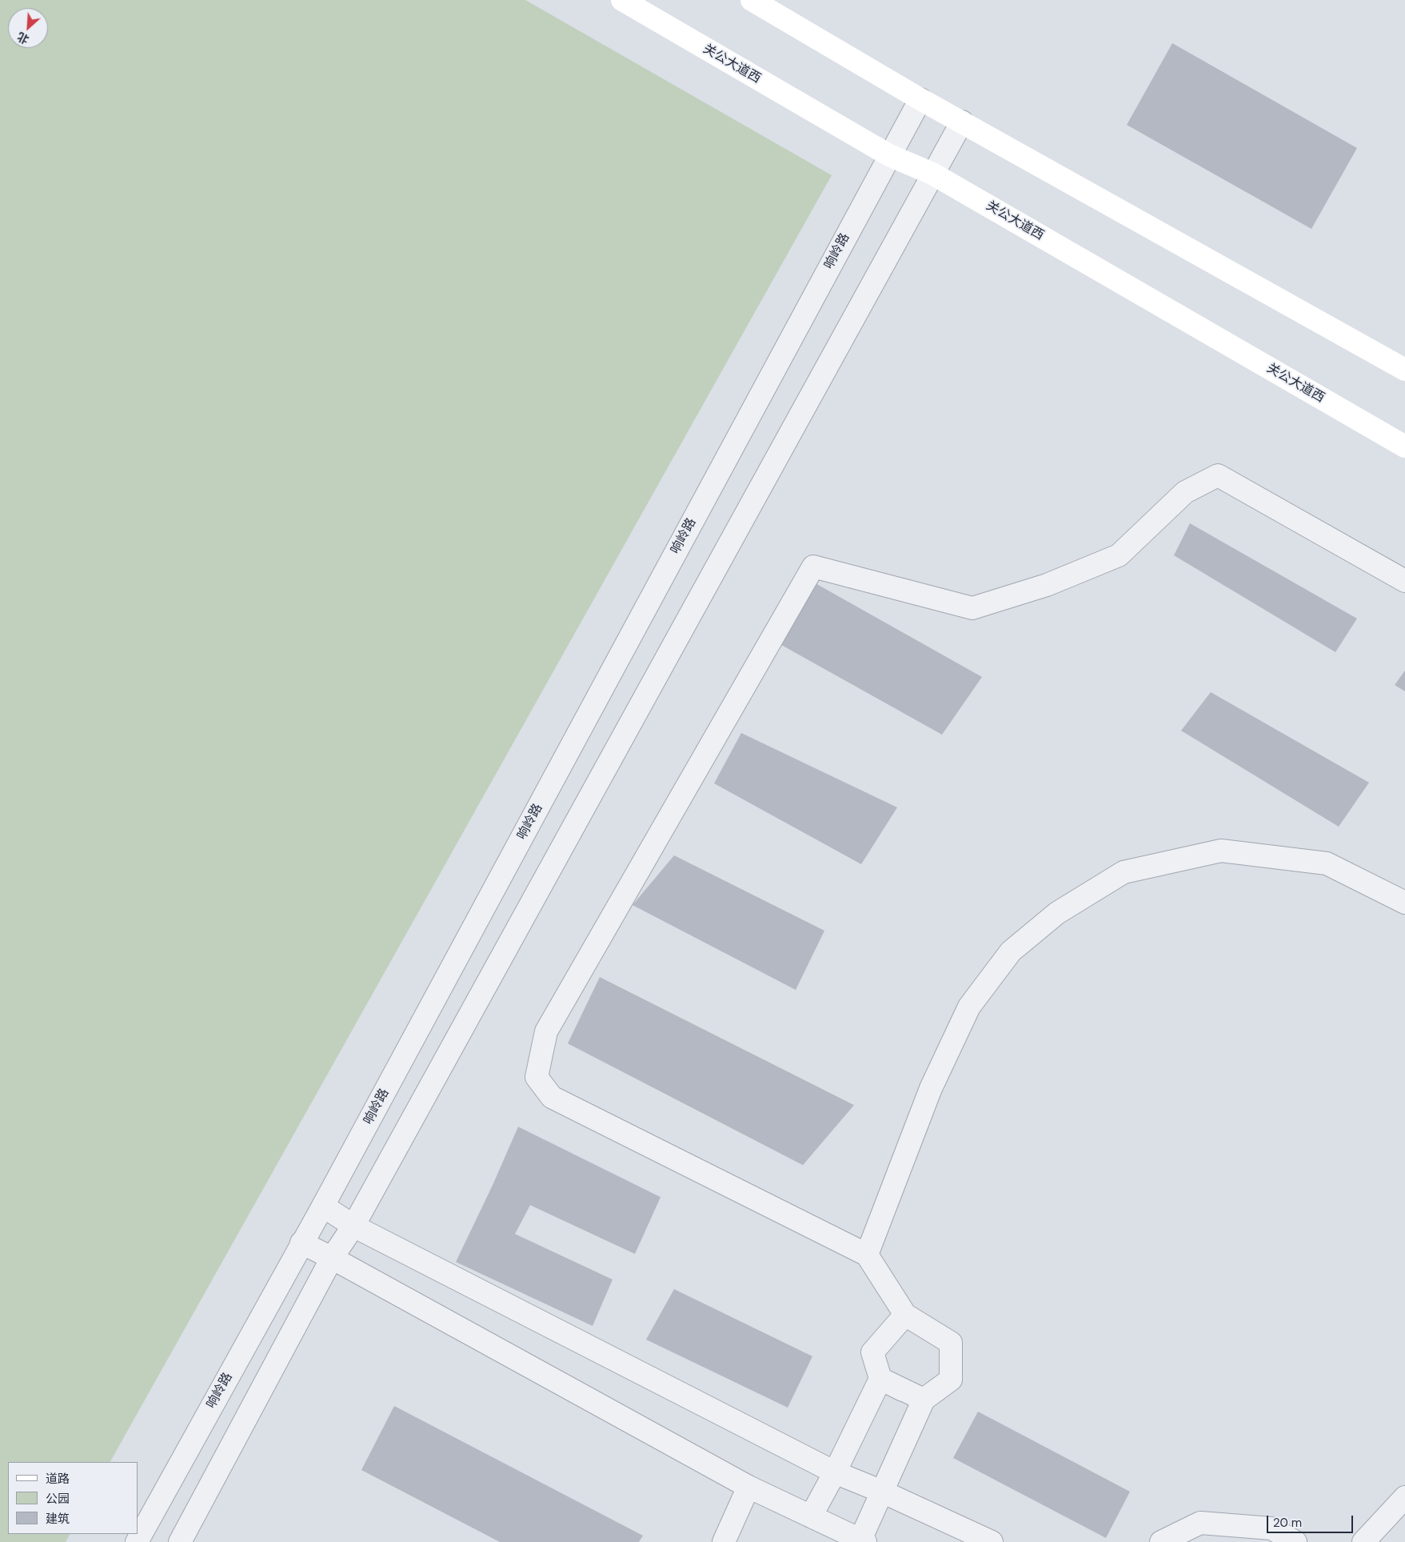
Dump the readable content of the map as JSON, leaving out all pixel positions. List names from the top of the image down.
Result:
{
  "streets": {
    "main road": ["关公大道西"],
    "street": ["响岭路"]
  },
  "crossings": [
    ["关公大道西", "响岭路"]
  ],
  "legend": ["道路", "公园", "建筑"],
  "scale_bar": "20 m",
  "north": "bottom left"
}
